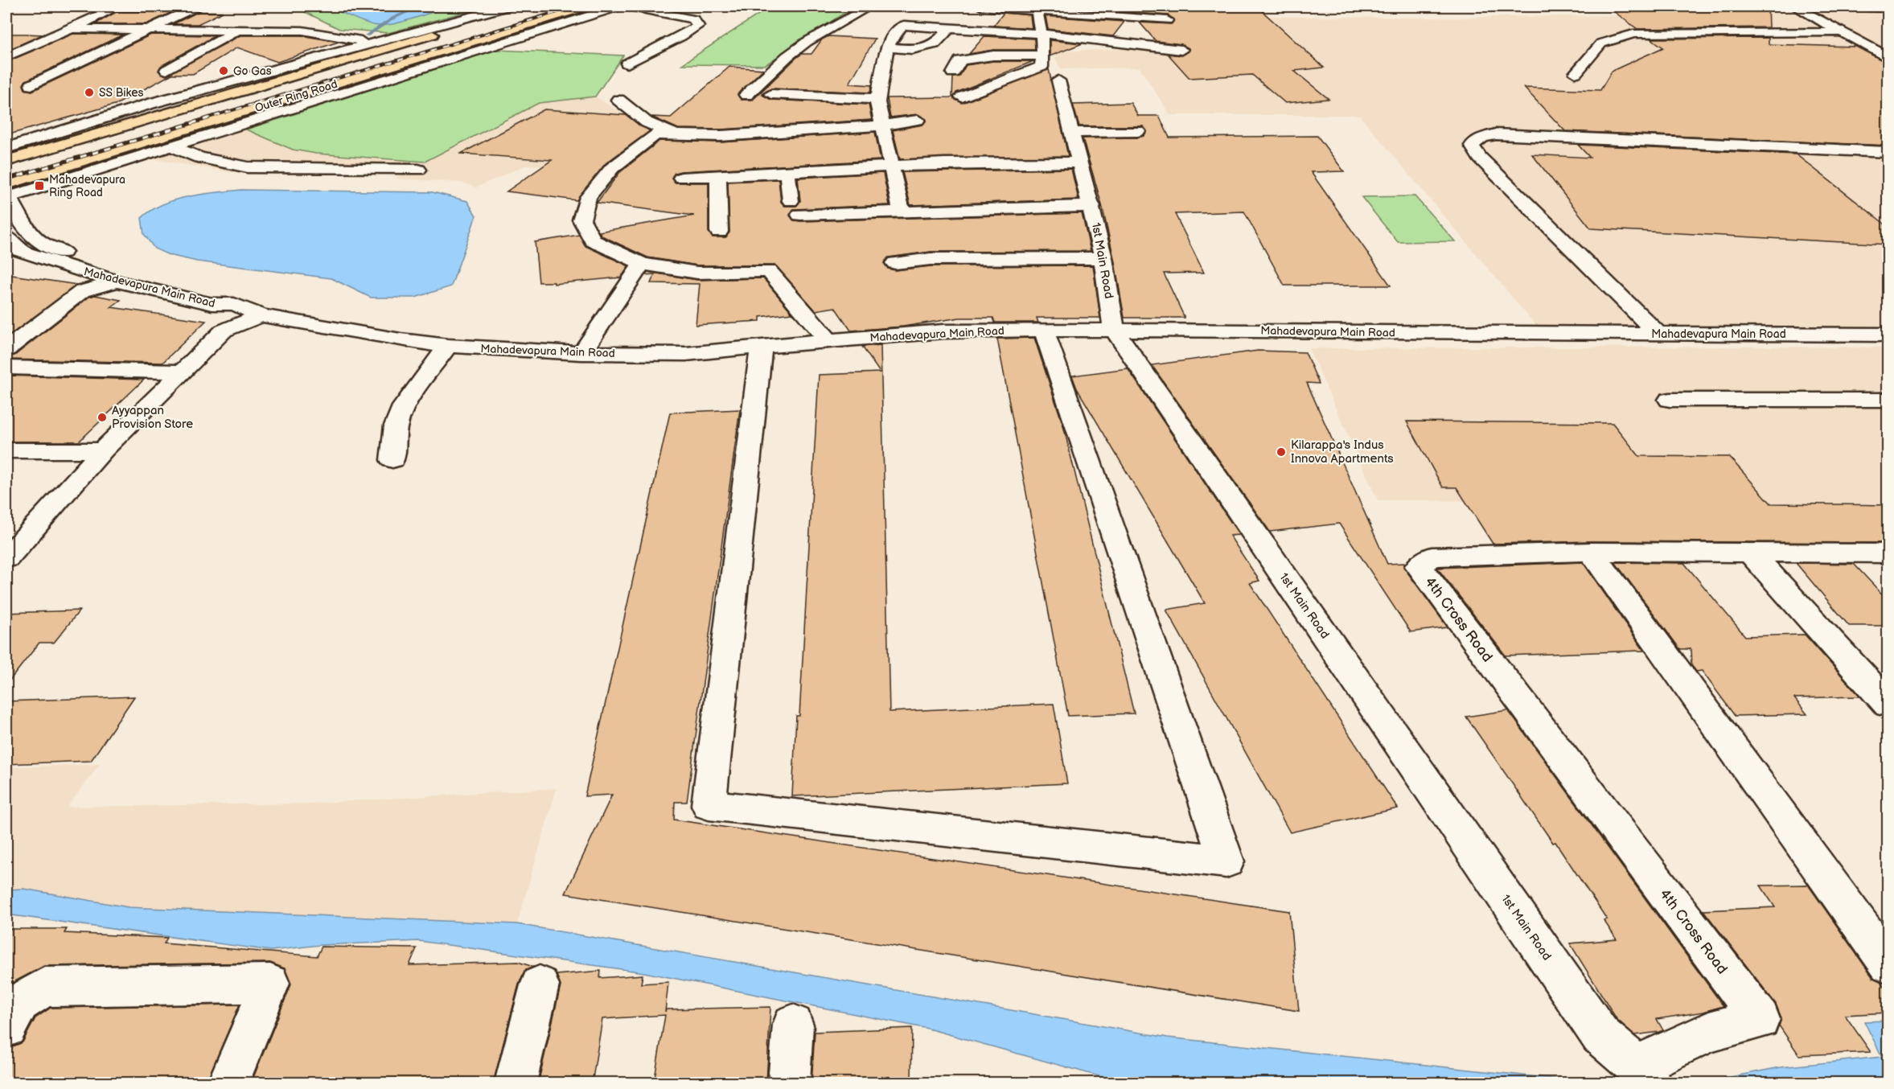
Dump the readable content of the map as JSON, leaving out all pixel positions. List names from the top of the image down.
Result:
{
  "streets": {
    "highway": ["Outer Ring Road"],
    "street": ["1st Main Road", "Mahadevapura Main Road", "4th Cross Road"]
  },
  "crossings": [
    ["1st Main Road", "Mahadevapura Main Road"],
    ["1st Main Road", "4th Cross Road"]
  ],
  "places": {
    "other": [
      "Go Gas",
      "SS Bikes",
      "Ayyappan Provision Store",
      "Kilarappa's Indus Innova Apartments"
    ],
    "transit": ["Mahadevapura Ring Road"]
  }
}
